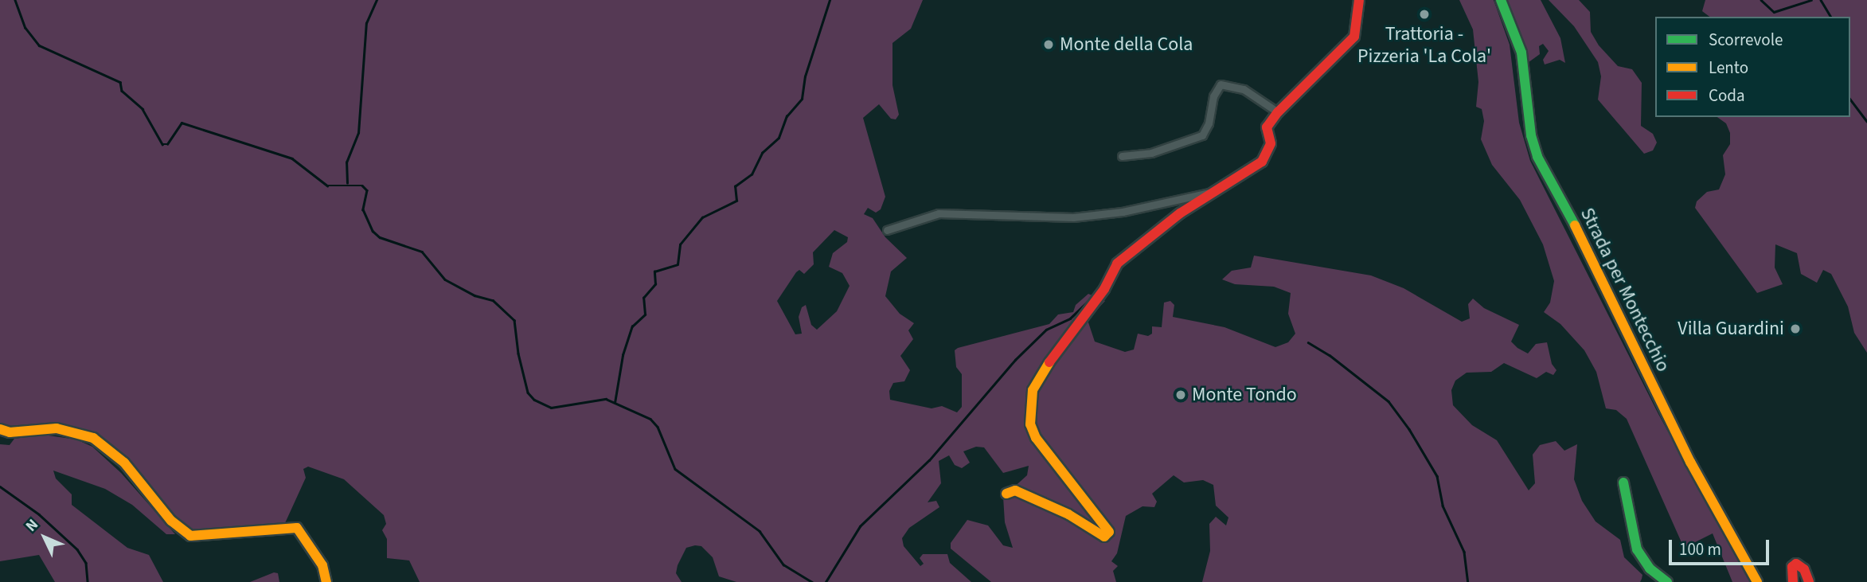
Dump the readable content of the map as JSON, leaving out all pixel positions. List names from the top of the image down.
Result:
{
  "streets": {
    "street": ["Strada per Montecchio"]
  },
  "places": [
    "Trattoria - Pizzeria 'La Cola'",
    "Monte della Cola",
    "Villa Guardini",
    "Monte Tondo"
  ],
  "legend": ["Scorrevole", "Lento", "Coda"],
  "scale_bar": "100 m",
  "north": "top left"
}
